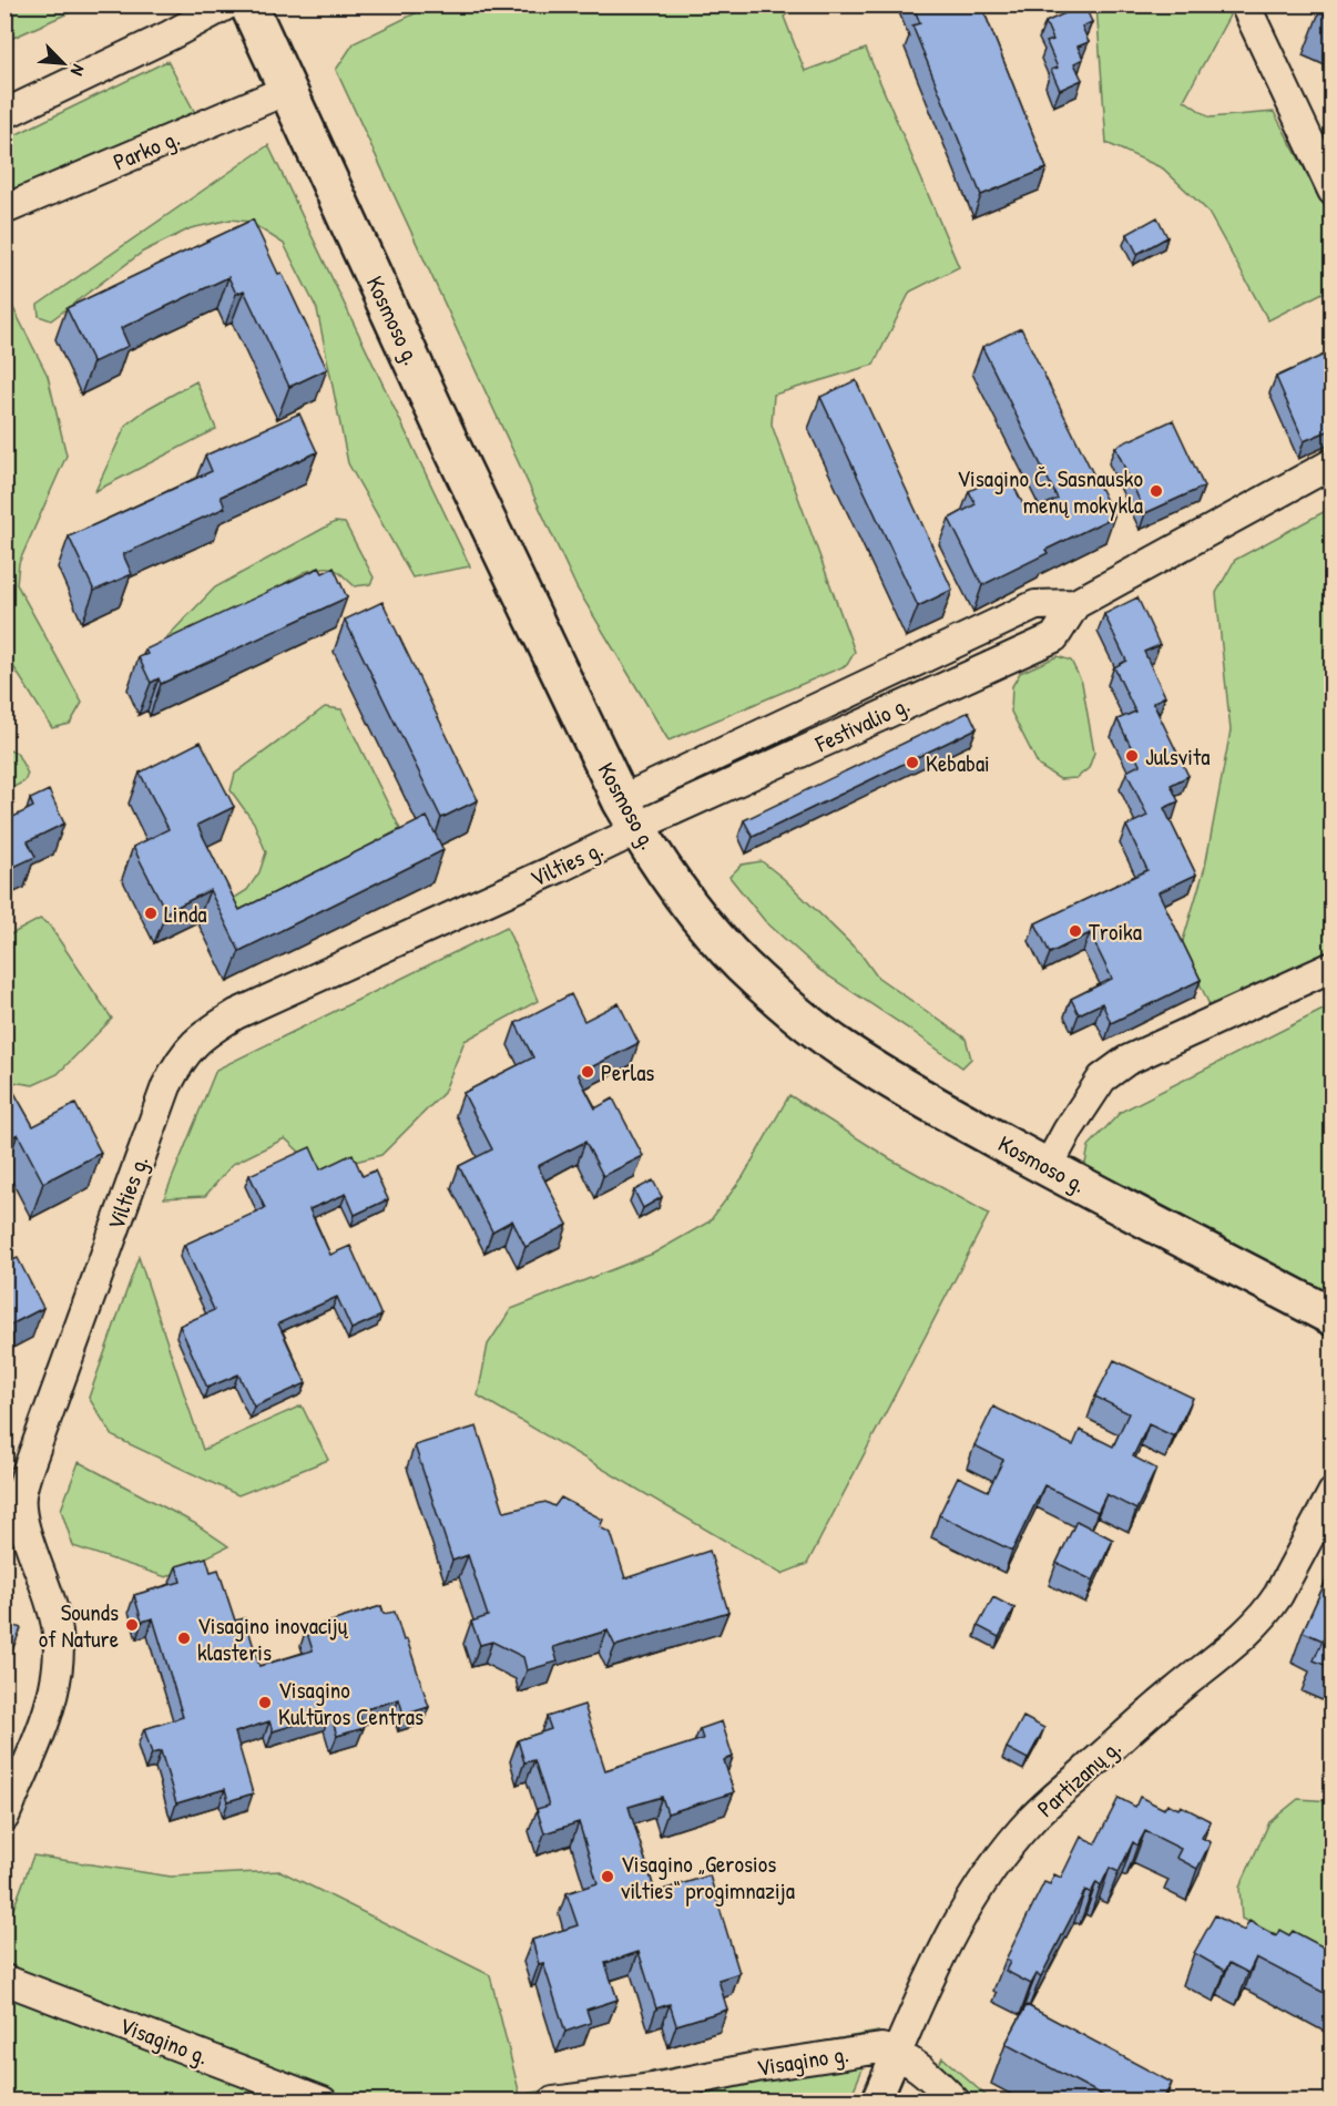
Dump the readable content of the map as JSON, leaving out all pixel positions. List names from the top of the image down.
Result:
{
  "streets": {
    "main road": ["Kosmoso g."],
    "street": [
      "Parko g.",
      "Festivalio g.",
      "Vilties g.",
      "Partizanų g.",
      "Visagino g."
    ]
  },
  "crossings": [
    ["Parko g.", "Kosmoso g."],
    ["Kosmoso g.", "Festivalio g."],
    ["Kosmoso g.", "Vilties g."],
    ["Festivalio g.", "Vilties g."],
    ["Partizanų g.", "Visagino g."]
  ],
  "places": [
    "Visagino Č. Sasnausko menų mokykla",
    "Julsvita",
    "Kebabai",
    "Linda",
    "Troika",
    "Perlas",
    "Sounds of Nature",
    "Visagino inovacijų klasteris",
    "Visagino Kultūros Centras",
    "Visagino „Gerosios vilties“ progimnazija"
  ],
  "north": "bottom right"
}
